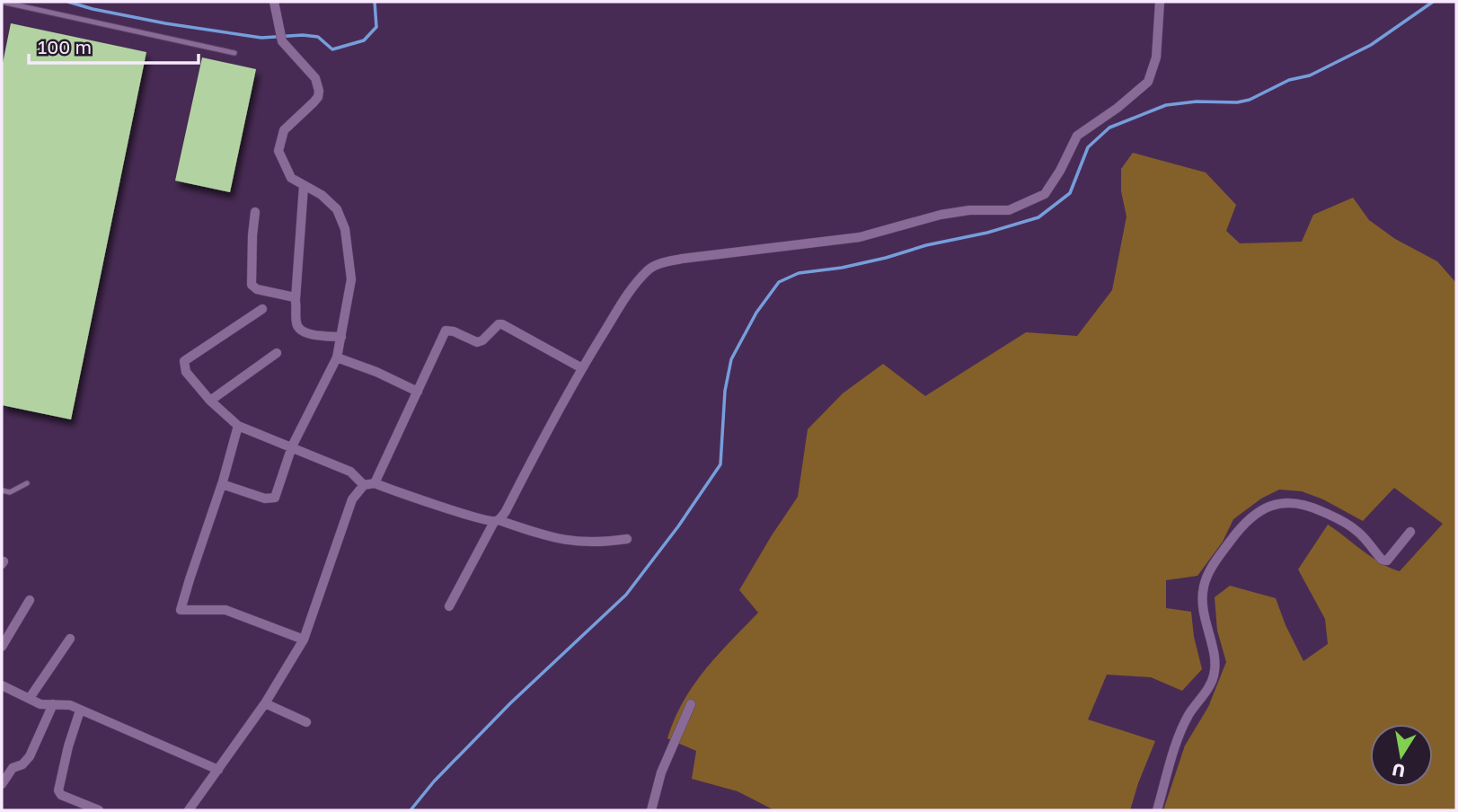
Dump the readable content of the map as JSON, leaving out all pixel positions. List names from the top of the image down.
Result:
{
  "scale_bar": "100 m",
  "north": "bottom"
}
